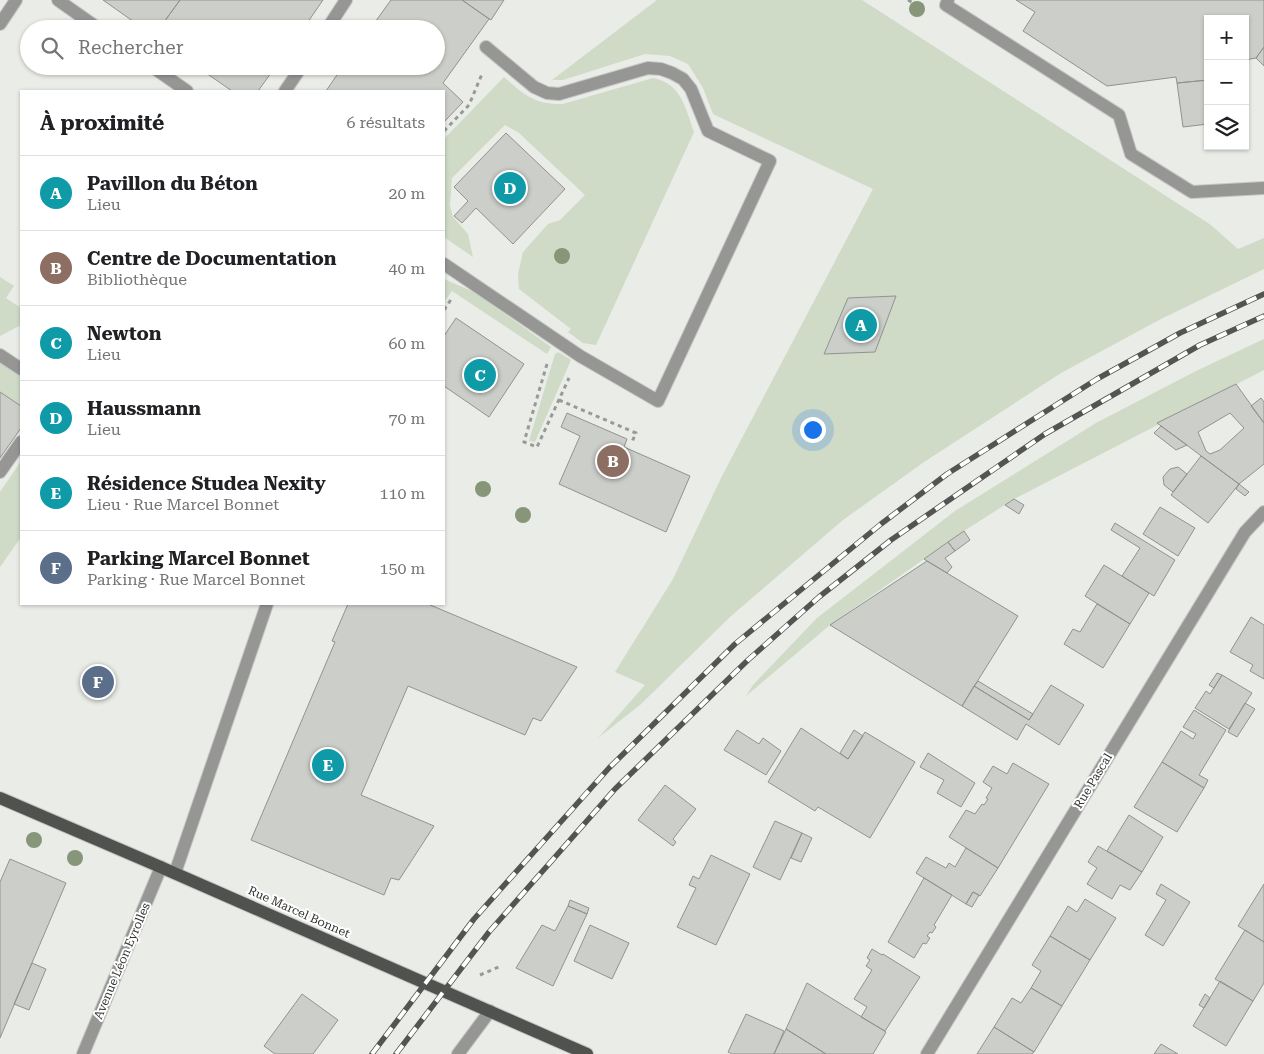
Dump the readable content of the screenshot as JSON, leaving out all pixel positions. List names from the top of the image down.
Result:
{
  "streets": {
    "main road": ["Rue Marcel Bonnet"],
    "street": ["Rue Pascal", "Avenue Léon Eyrolles"]
  },
  "crossings": [
    ["Rue Marcel Bonnet", "Avenue Léon Eyrolles"]
  ],
  "page": {
    "map_buttons": ["+", "−"],
    "search": "Rechercher",
    "heading": ["À proximité", "6 résultats"],
    "list": [
      {
        "mark": "A",
        "name": "Pavillon du Béton",
        "note": "Lieu",
        "value": "20 m"
      },
      {
        "mark": "B",
        "name": "Centre de Documentation",
        "note": "Bibliothèque",
        "value": "40 m"
      },
      {
        "mark": "C",
        "name": "Newton",
        "note": "Lieu",
        "value": "60 m"
      },
      {
        "mark": "D",
        "name": "Haussmann",
        "note": "Lieu",
        "value": "70 m"
      },
      {
        "mark": "E",
        "name": "Résidence Studea Nexity",
        "note": "Lieu · Rue Marcel Bonnet",
        "value": "110 m"
      },
      {
        "mark": "F",
        "name": "Parking Marcel Bonnet",
        "note": "Parking · Rue Marcel Bonnet",
        "value": "150 m"
      }
    ],
    "pins": [
      "D",
      "A",
      "C",
      "B",
      "F",
      "E"
    ]
  }
}
